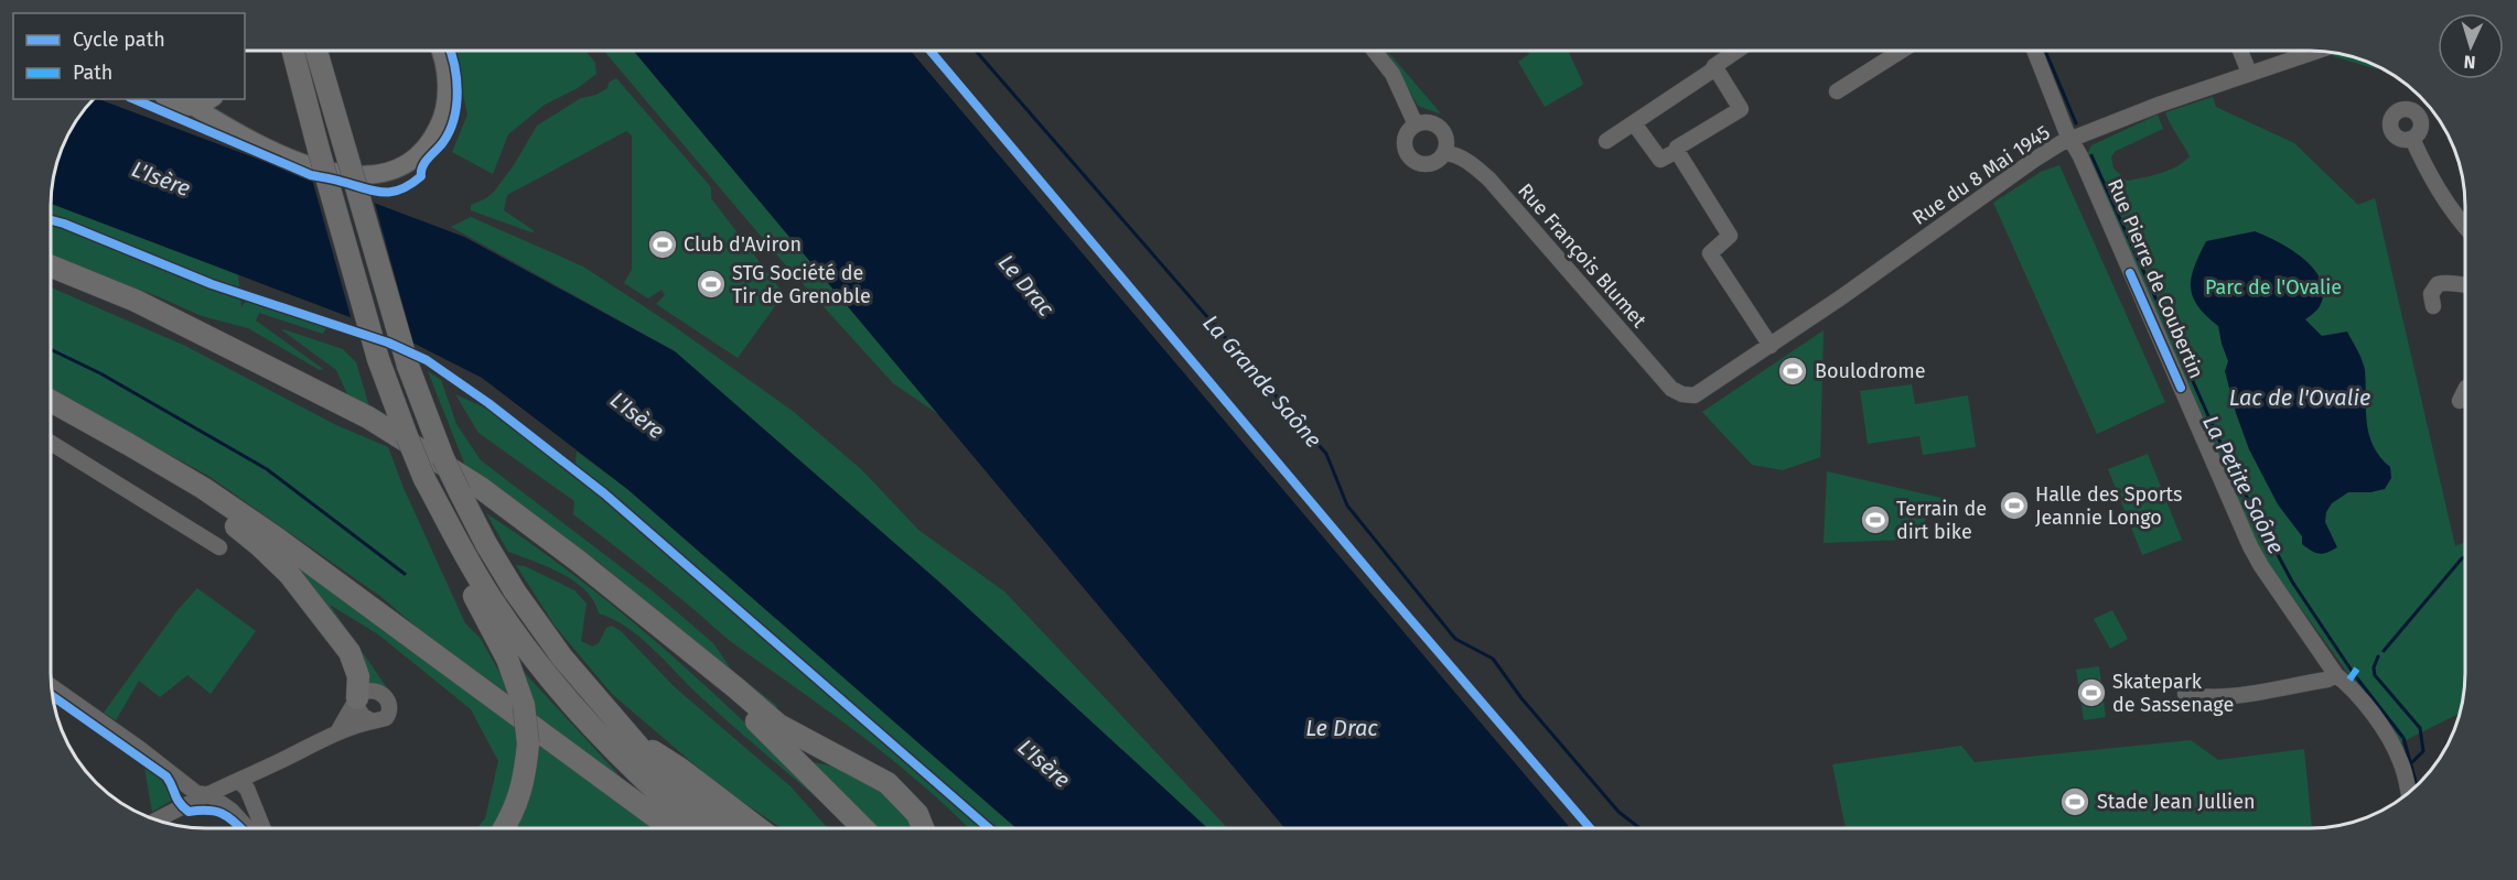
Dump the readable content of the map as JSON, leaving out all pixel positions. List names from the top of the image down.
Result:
{
  "streets": {
    "street": ["Rue du 8 Mai 1945", "Rue François Blumet", "Rue Pierre de Coubertin"]
  },
  "crossings": [
    ["Rue du 8 Mai 1945", "Rue François Blumet"],
    ["Rue du 8 Mai 1945", "Rue Pierre de Coubertin"]
  ],
  "water": [
    "L'Isère",
    "Le Drac",
    "La Grande Saône",
    "Lac de l'Ovalie",
    "La Petite Saône"
  ],
  "parks": ["Parc de l'Ovalie"],
  "places": {
    "sports": [
      "Club d'Aviron",
      "STG Société de Tir de Grenoble",
      "Boulodrome",
      "Halle des Sports Jeannie Longo",
      "Terrain de dirt bike",
      "Skatepark de Sassenage",
      "Stade Jean Jullien"
    ]
  },
  "legend": ["Cycle path", "Path"],
  "north": "bottom"
}
